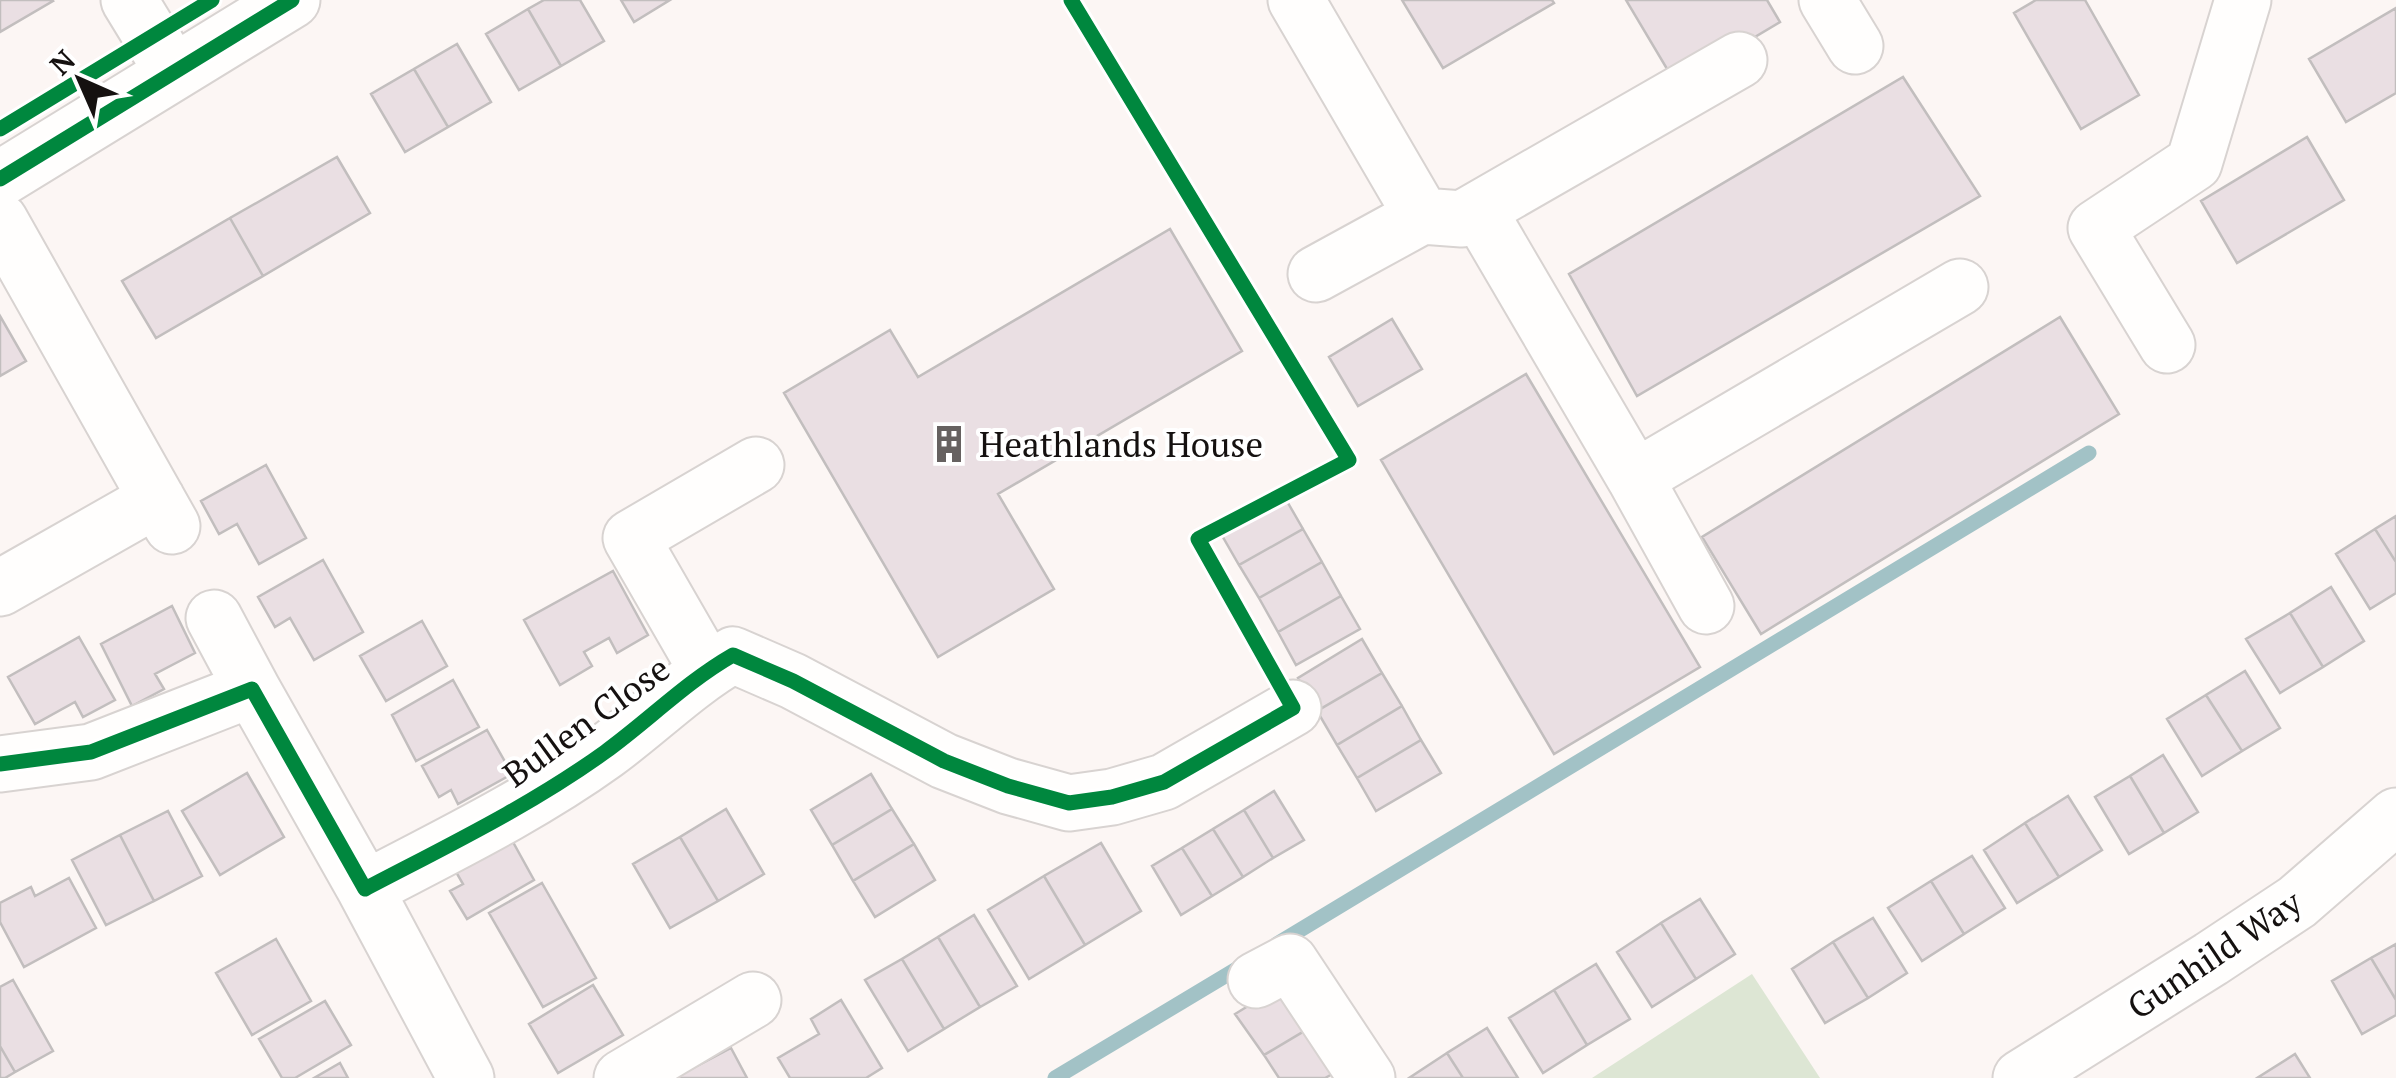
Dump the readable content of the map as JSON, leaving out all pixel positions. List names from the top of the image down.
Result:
{
  "streets": {
    "street": ["Bullen Close", "Gunhild Way"]
  },
  "places": {
    "building": ["Heathlands House"]
  },
  "north": "top left"
}
